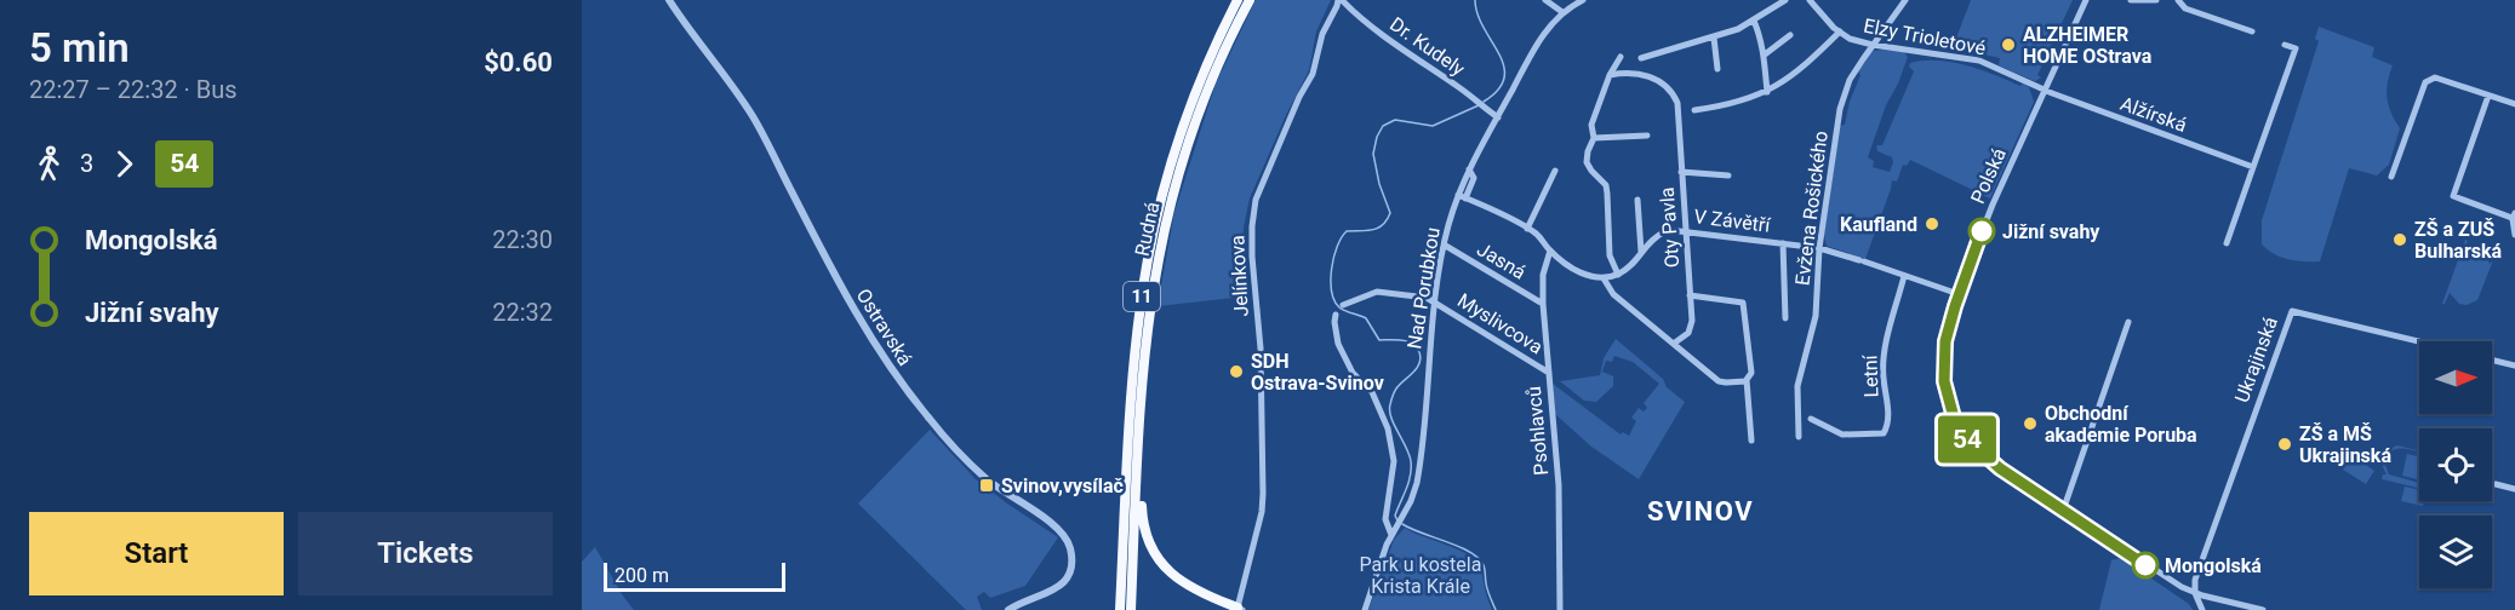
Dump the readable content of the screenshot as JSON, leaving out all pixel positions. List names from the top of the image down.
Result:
{
  "streets": {
    "highway": ["Rudná", "11"],
    "street": [
      "Elzy Trioletové",
      "Dr. Kudely",
      "Alžírská",
      "Polská",
      "Evžena Rošického",
      "V Závětří",
      "Oty Pavla",
      "Jasná",
      "Jelínkova",
      "Nad Porubkou",
      "Myslivcova",
      "Ostravská",
      "Ukrajinská",
      "Letní",
      "Psohlavců"
    ]
  },
  "crossings": [
    ["Elzy Trioletové", "Alžírská"],
    ["Elzy Trioletové", "Polská"],
    ["Elzy Trioletové", "Evžena Rošického"],
    ["Dr. Kudely", "Jelínkova"],
    ["Dr. Kudely", "Nad Porubkou"],
    ["Alžírská", "Polská"],
    ["Polská", "V Závětří"],
    ["Polská", "Ukrajinská"],
    ["Evžena Rošického", "V Závětří"],
    ["V Závětří", "Oty Pavla"],
    ["V Závětří", "Letní"],
    ["Jasná", "Nad Porubkou"],
    ["Jasná", "Psohlavců"],
    ["Nad Porubkou", "Myslivcova"],
    ["Myslivcova", "Psohlavců"]
  ],
  "districts": ["SVINOV"],
  "parks": ["Park u kostela Krista Krále"],
  "places": {
    "other": [
      "ALZHEIMER HOME OStrava",
      "Kaufland",
      "Jižní svahy",
      "ZŠ a ZUŠ Bulharská",
      "SDH Ostrava-Svinov",
      "Obchodní akademie Poruba",
      "ZŠ a MŠ Ukrajinská",
      "Mongolská"
    ],
    "transit": ["Svinov,vysílač"]
  },
  "lines": ["bus line 54"],
  "scale_bar": "200 m",
  "north": "right",
  "page": {
    "heading": ["5 min", "22:27 – 22:32 · Bus", "$0.60"],
    "on_map": "54",
    "legs": ["3", "54"],
    "list": [
      {
        "name": "Mongolská",
        "value": "22:30"
      },
      {
        "name": "Jižní svahy",
        "value": "22:32"
      }
    ],
    "buttons": ["Start", "Tickets"],
    "scale": "200 m"
  }
}
